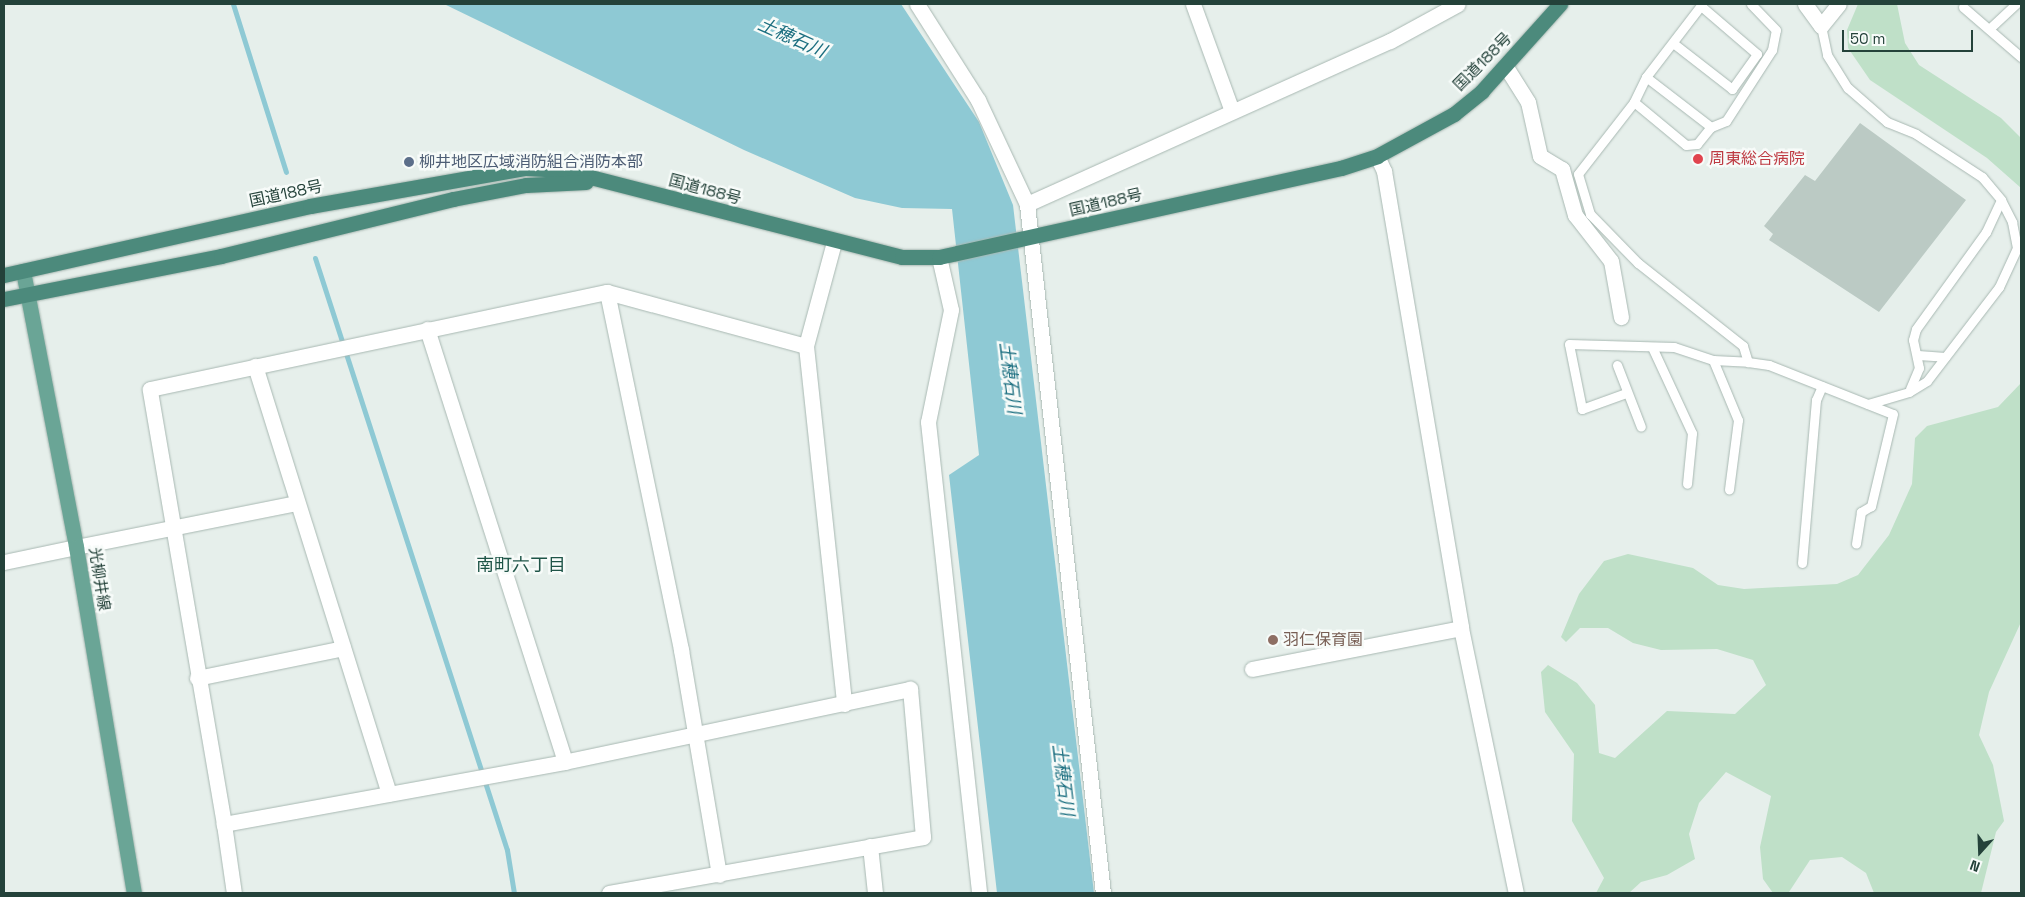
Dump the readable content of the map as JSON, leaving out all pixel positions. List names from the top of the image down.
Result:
{
  "streets": {
    "highway": ["国道188号"],
    "main road": ["光柳井線"]
  },
  "crossings": [
    ["国道188号", "光柳井線"]
  ],
  "districts": ["南町六丁目"],
  "water": ["土穂石川"],
  "places": ["周東総合病院", "柳井地区広域消防組合消防本部", "羽仁保育園"],
  "scale_bar": "50 m",
  "north": "bottom"
}
